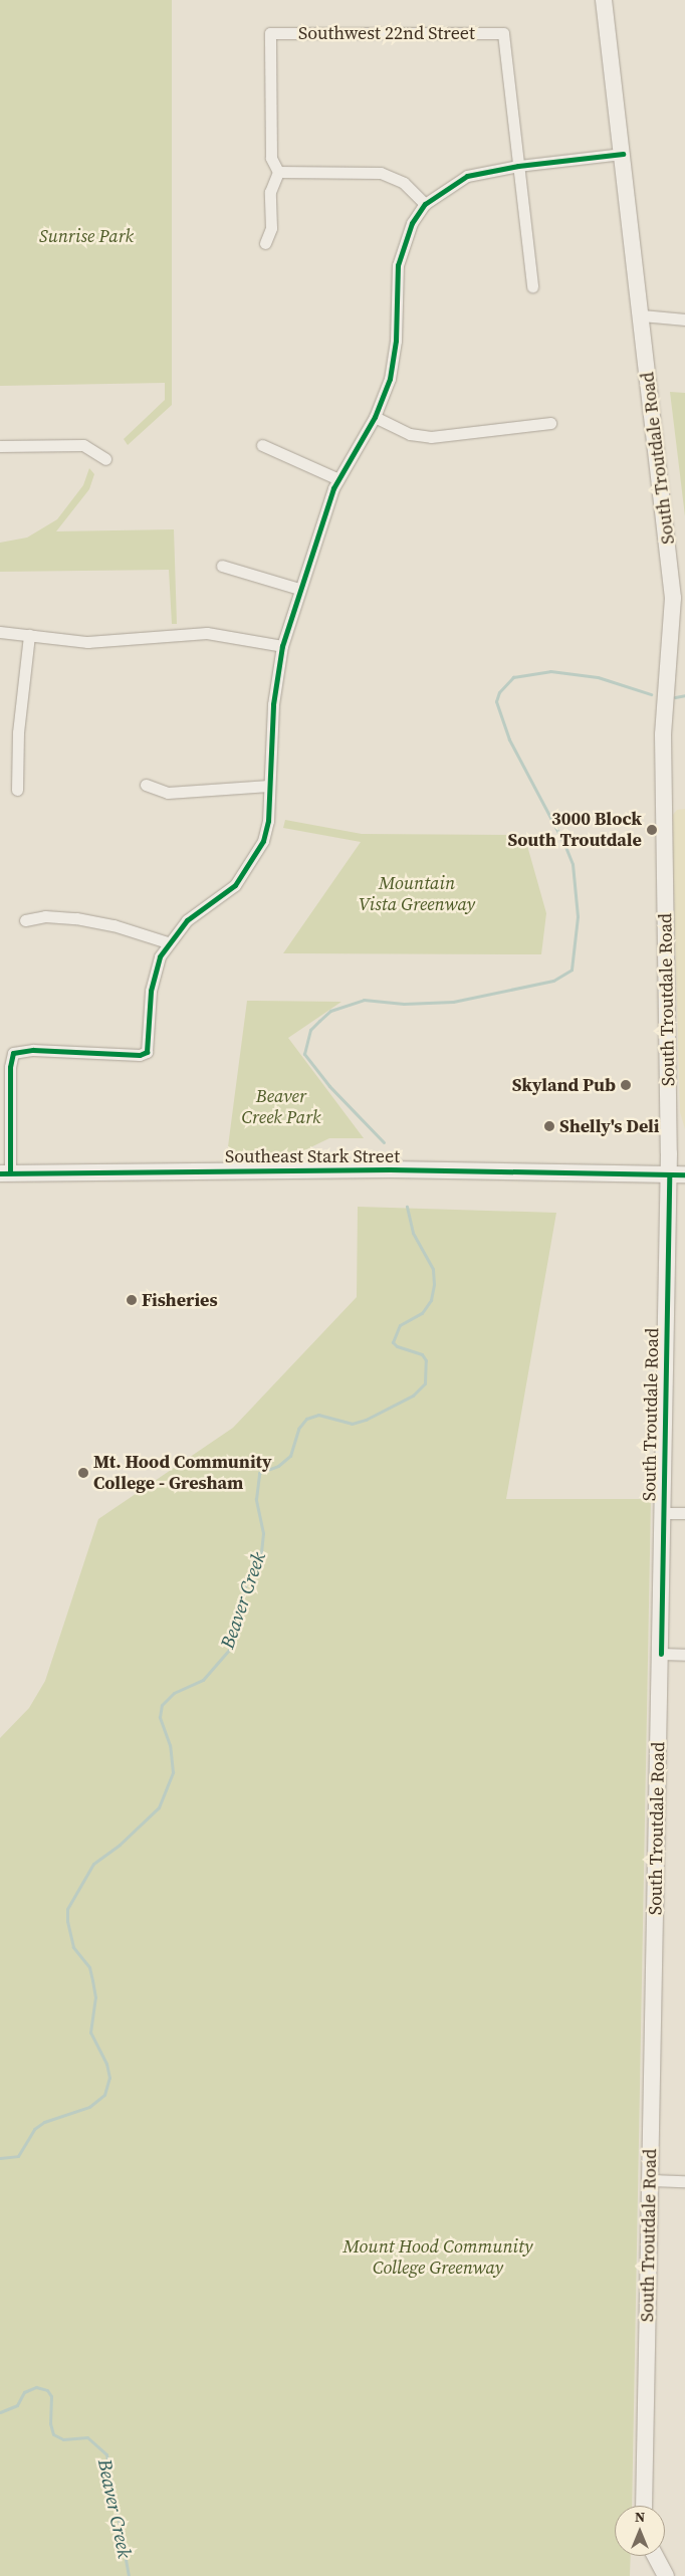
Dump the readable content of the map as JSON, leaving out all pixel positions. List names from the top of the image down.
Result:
{
  "streets": {
    "main road": ["South Troutdale Road", "Southeast Stark Street"],
    "street": ["Southwest 22nd Street"]
  },
  "crossings": [
    ["South Troutdale Road", "Southeast Stark Street"]
  ],
  "water": ["Beaver Creek"],
  "parks": [
    "Sunrise Park",
    "Mountain Vista Greenway",
    "Beaver Creek Park",
    "Mount Hood Community College Greenway"
  ],
  "places": [
    "3000 Block South Troutdale",
    "Skyland Pub",
    "Shelly's Deli",
    "Fisheries",
    "Mt. Hood Community College - Gresham"
  ],
  "north": "top"
}
